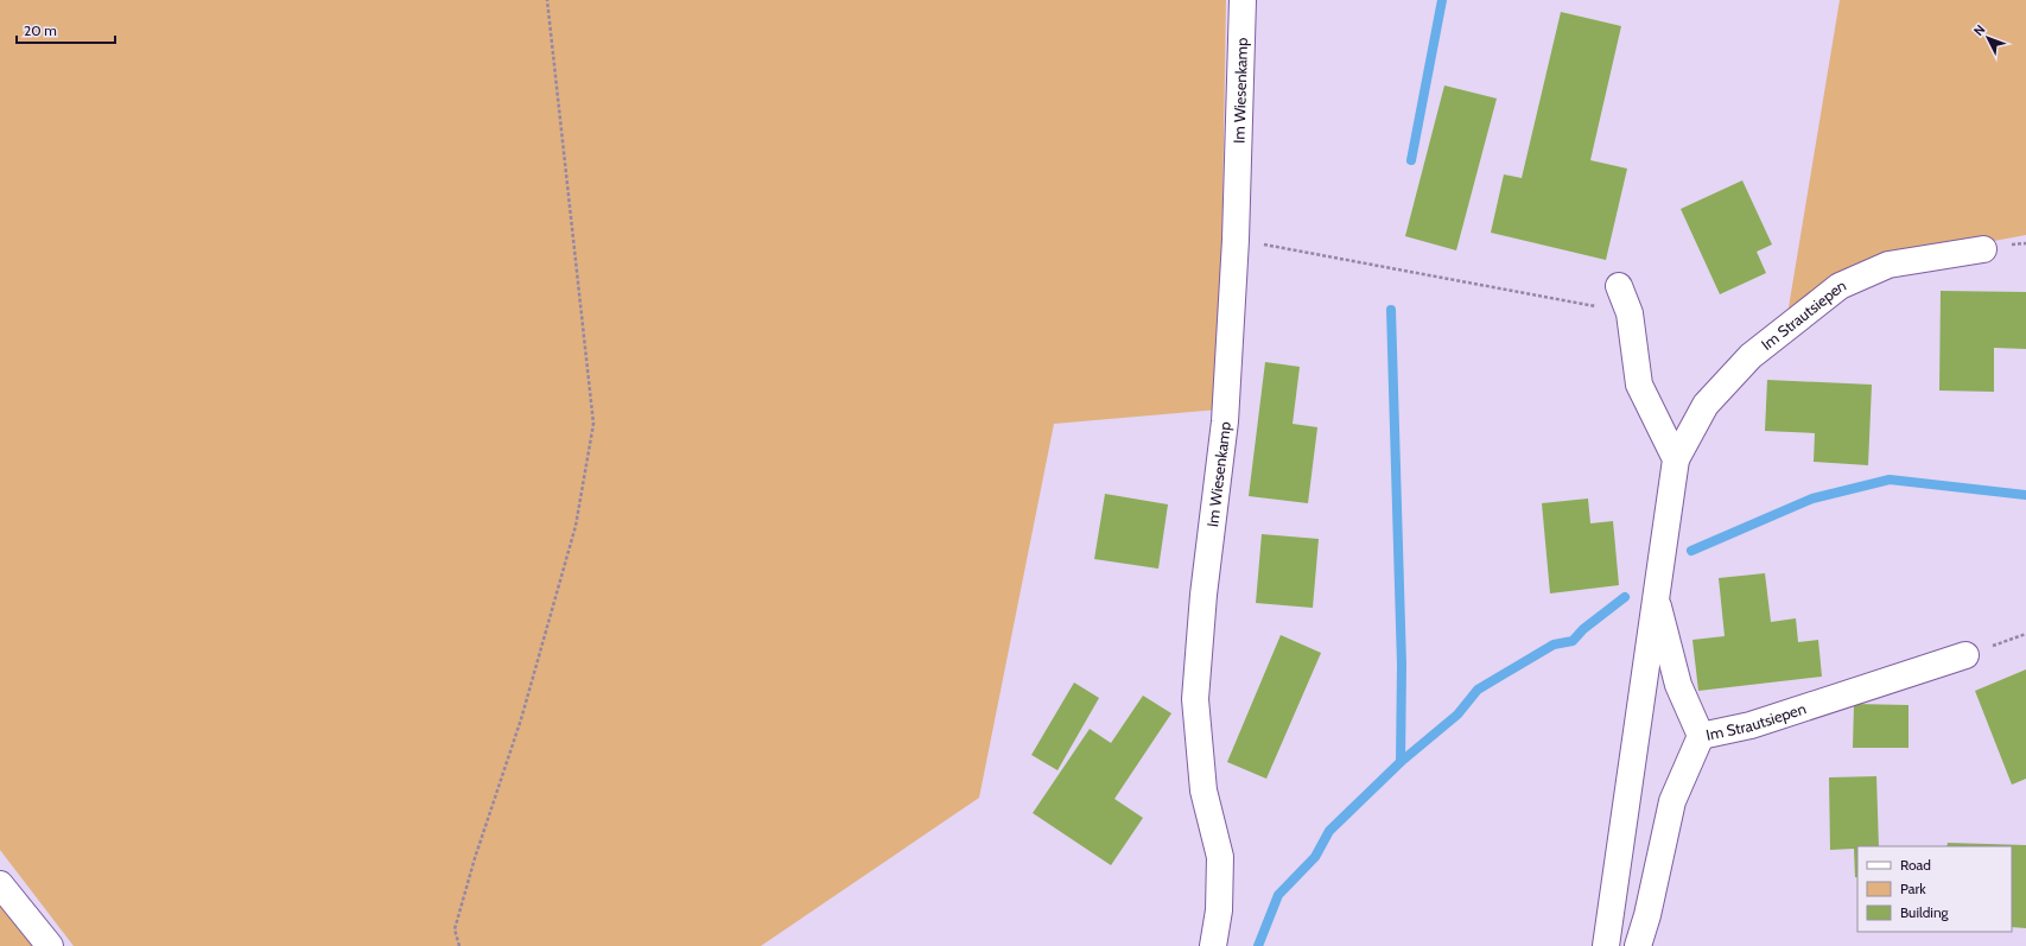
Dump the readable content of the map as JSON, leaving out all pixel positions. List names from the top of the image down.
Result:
{
  "streets": {
    "street": ["Im Wiesenkamp", "Im Strautsiepen"]
  },
  "legend": ["Road", "Park", "Building"],
  "scale_bar": "20 m",
  "north": "top left"
}
